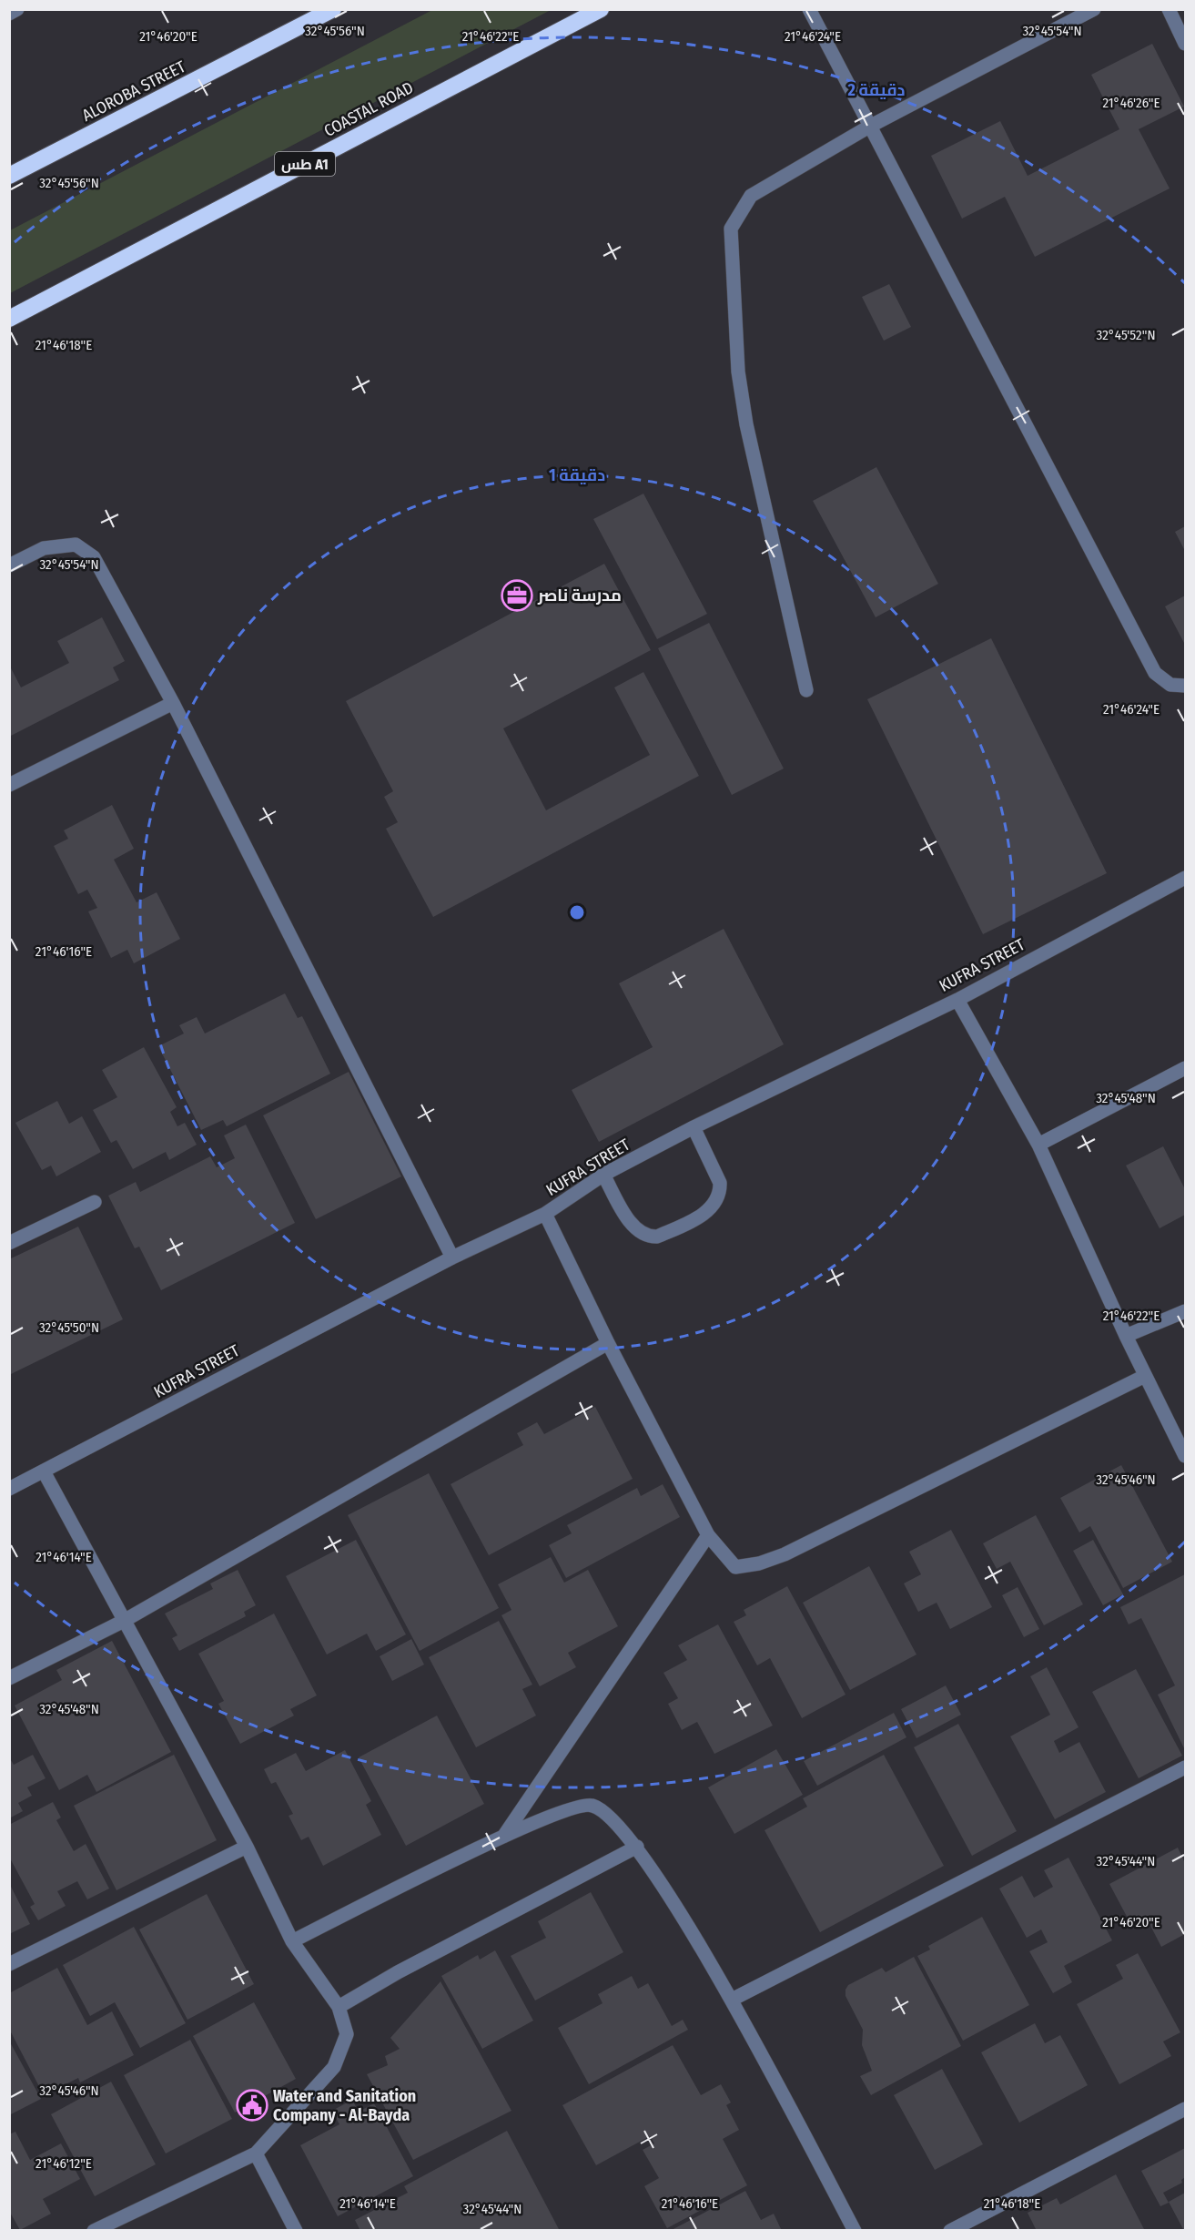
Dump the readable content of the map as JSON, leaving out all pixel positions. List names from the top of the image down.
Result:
{
  "streets": {
    "highway": ["ALOROBA STREET", "COASTAL ROAD", "طس A1"],
    "street": ["KUFRA STREET"]
  },
  "places": {
    "office": ["مدرسة ناصر"],
    "public building": ["Water and Sanitation Company - Al-Bayda"]
  },
  "coordinates": [
    "32°45'56\"N",
    "32°45'54\"N",
    "21°46'20\"E",
    "21°46'22\"E",
    "21°46'24\"E",
    "21°46'26\"E",
    "32°45'52\"N",
    "21°46'18\"E",
    "21°46'16\"E",
    "32°45'48\"N",
    "32°45'50\"N",
    "32°45'46\"N",
    "21°46'14\"E",
    "32°45'44\"N",
    "21°46'12\"E"
  ],
  "rings": ["2 دقيقة", "1 دقيقة"]
}
